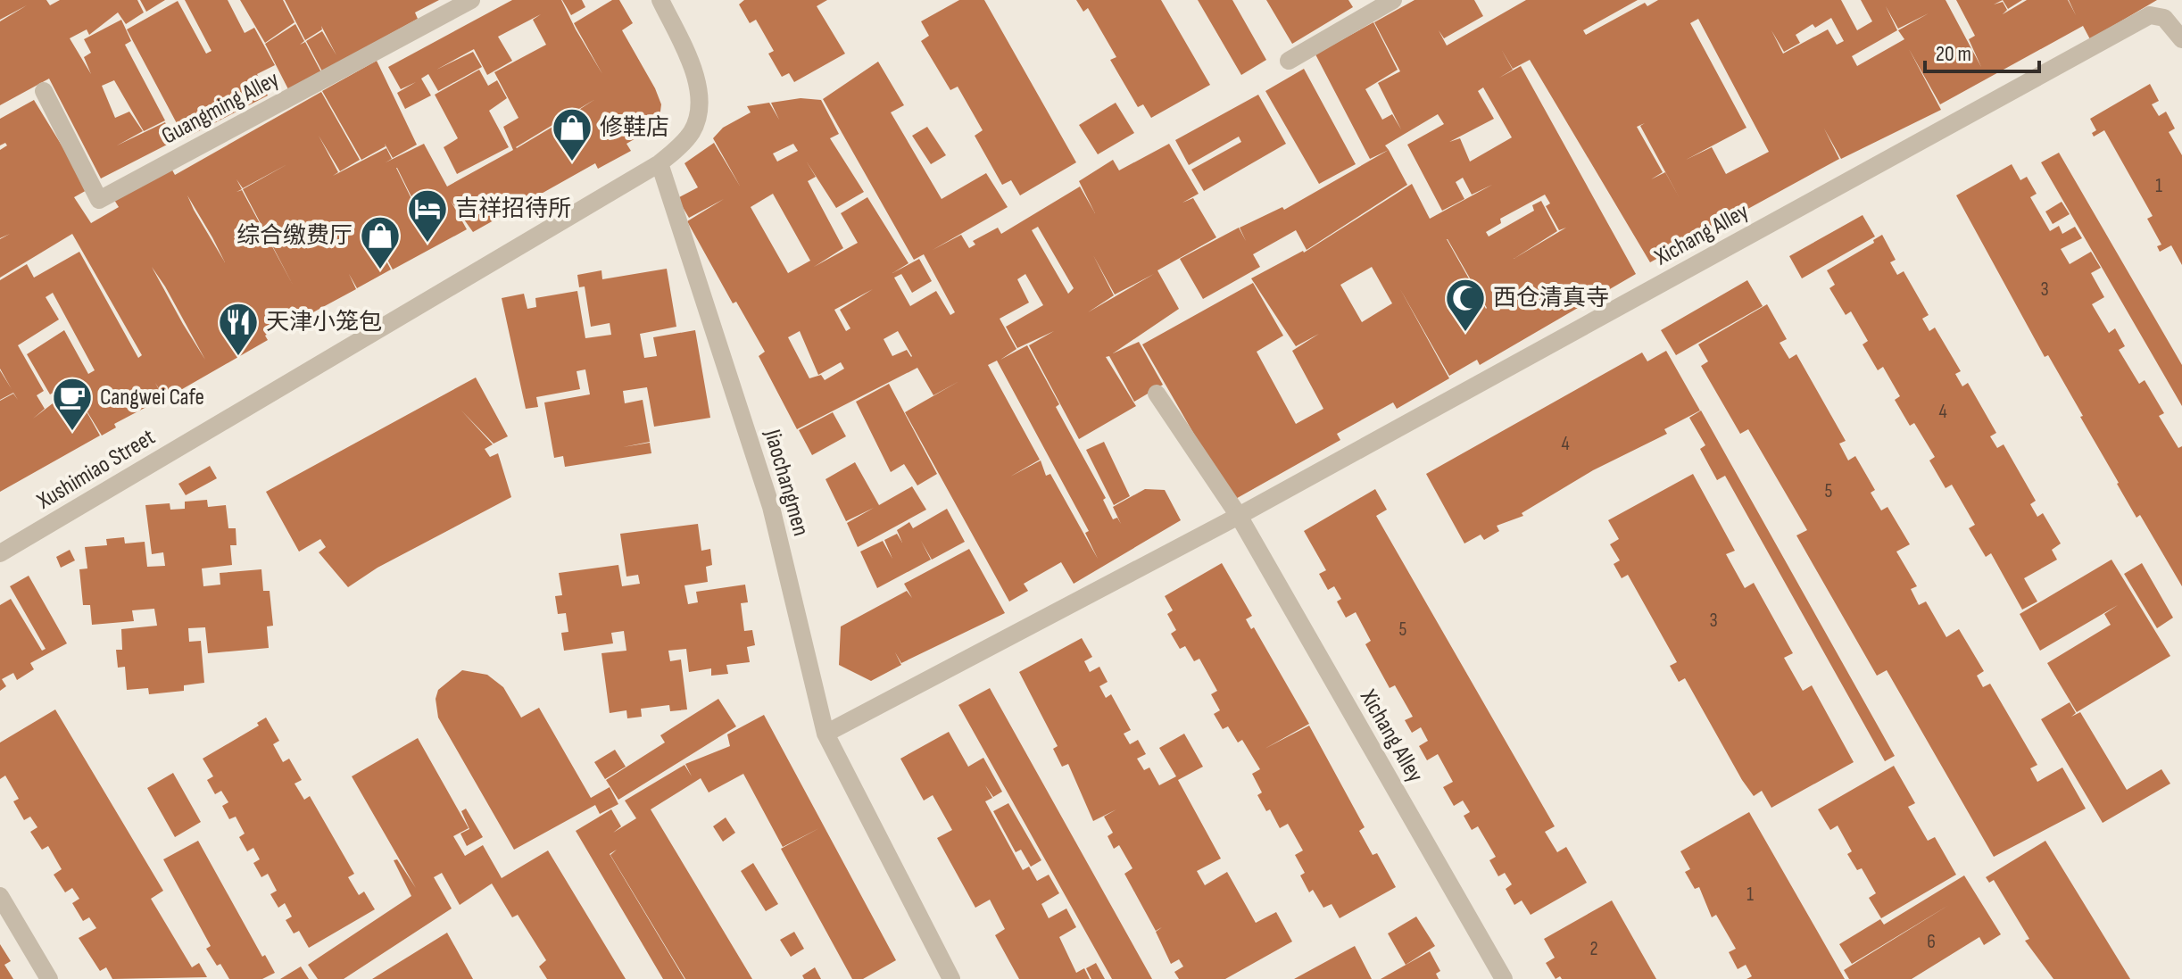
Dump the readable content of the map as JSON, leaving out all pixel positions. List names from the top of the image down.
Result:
{
  "streets": {
    "street": [
      "Guangming Alley",
      "Xichang Alley",
      "Xushimiao Street",
      "Jiaochangmen"
    ]
  },
  "crossings": [
    ["Xichang Alley", "Jiaochangmen"],
    ["Xushimiao Street", "Jiaochangmen"]
  ],
  "places": {
    "shop": ["修鞋店", "综合缴费厅"],
    "hotel": ["吉祥招待所"],
    "mosque": ["西仓清真寺"],
    "restaurant": ["天津小笼包"],
    "cafe": ["Cangwei Cafe"]
  },
  "house_numbers": [
    "1",
    "3",
    "4",
    "4",
    "5",
    "3",
    "5",
    "1",
    "6",
    "2"
  ],
  "scale_bar": "20 m"
}
